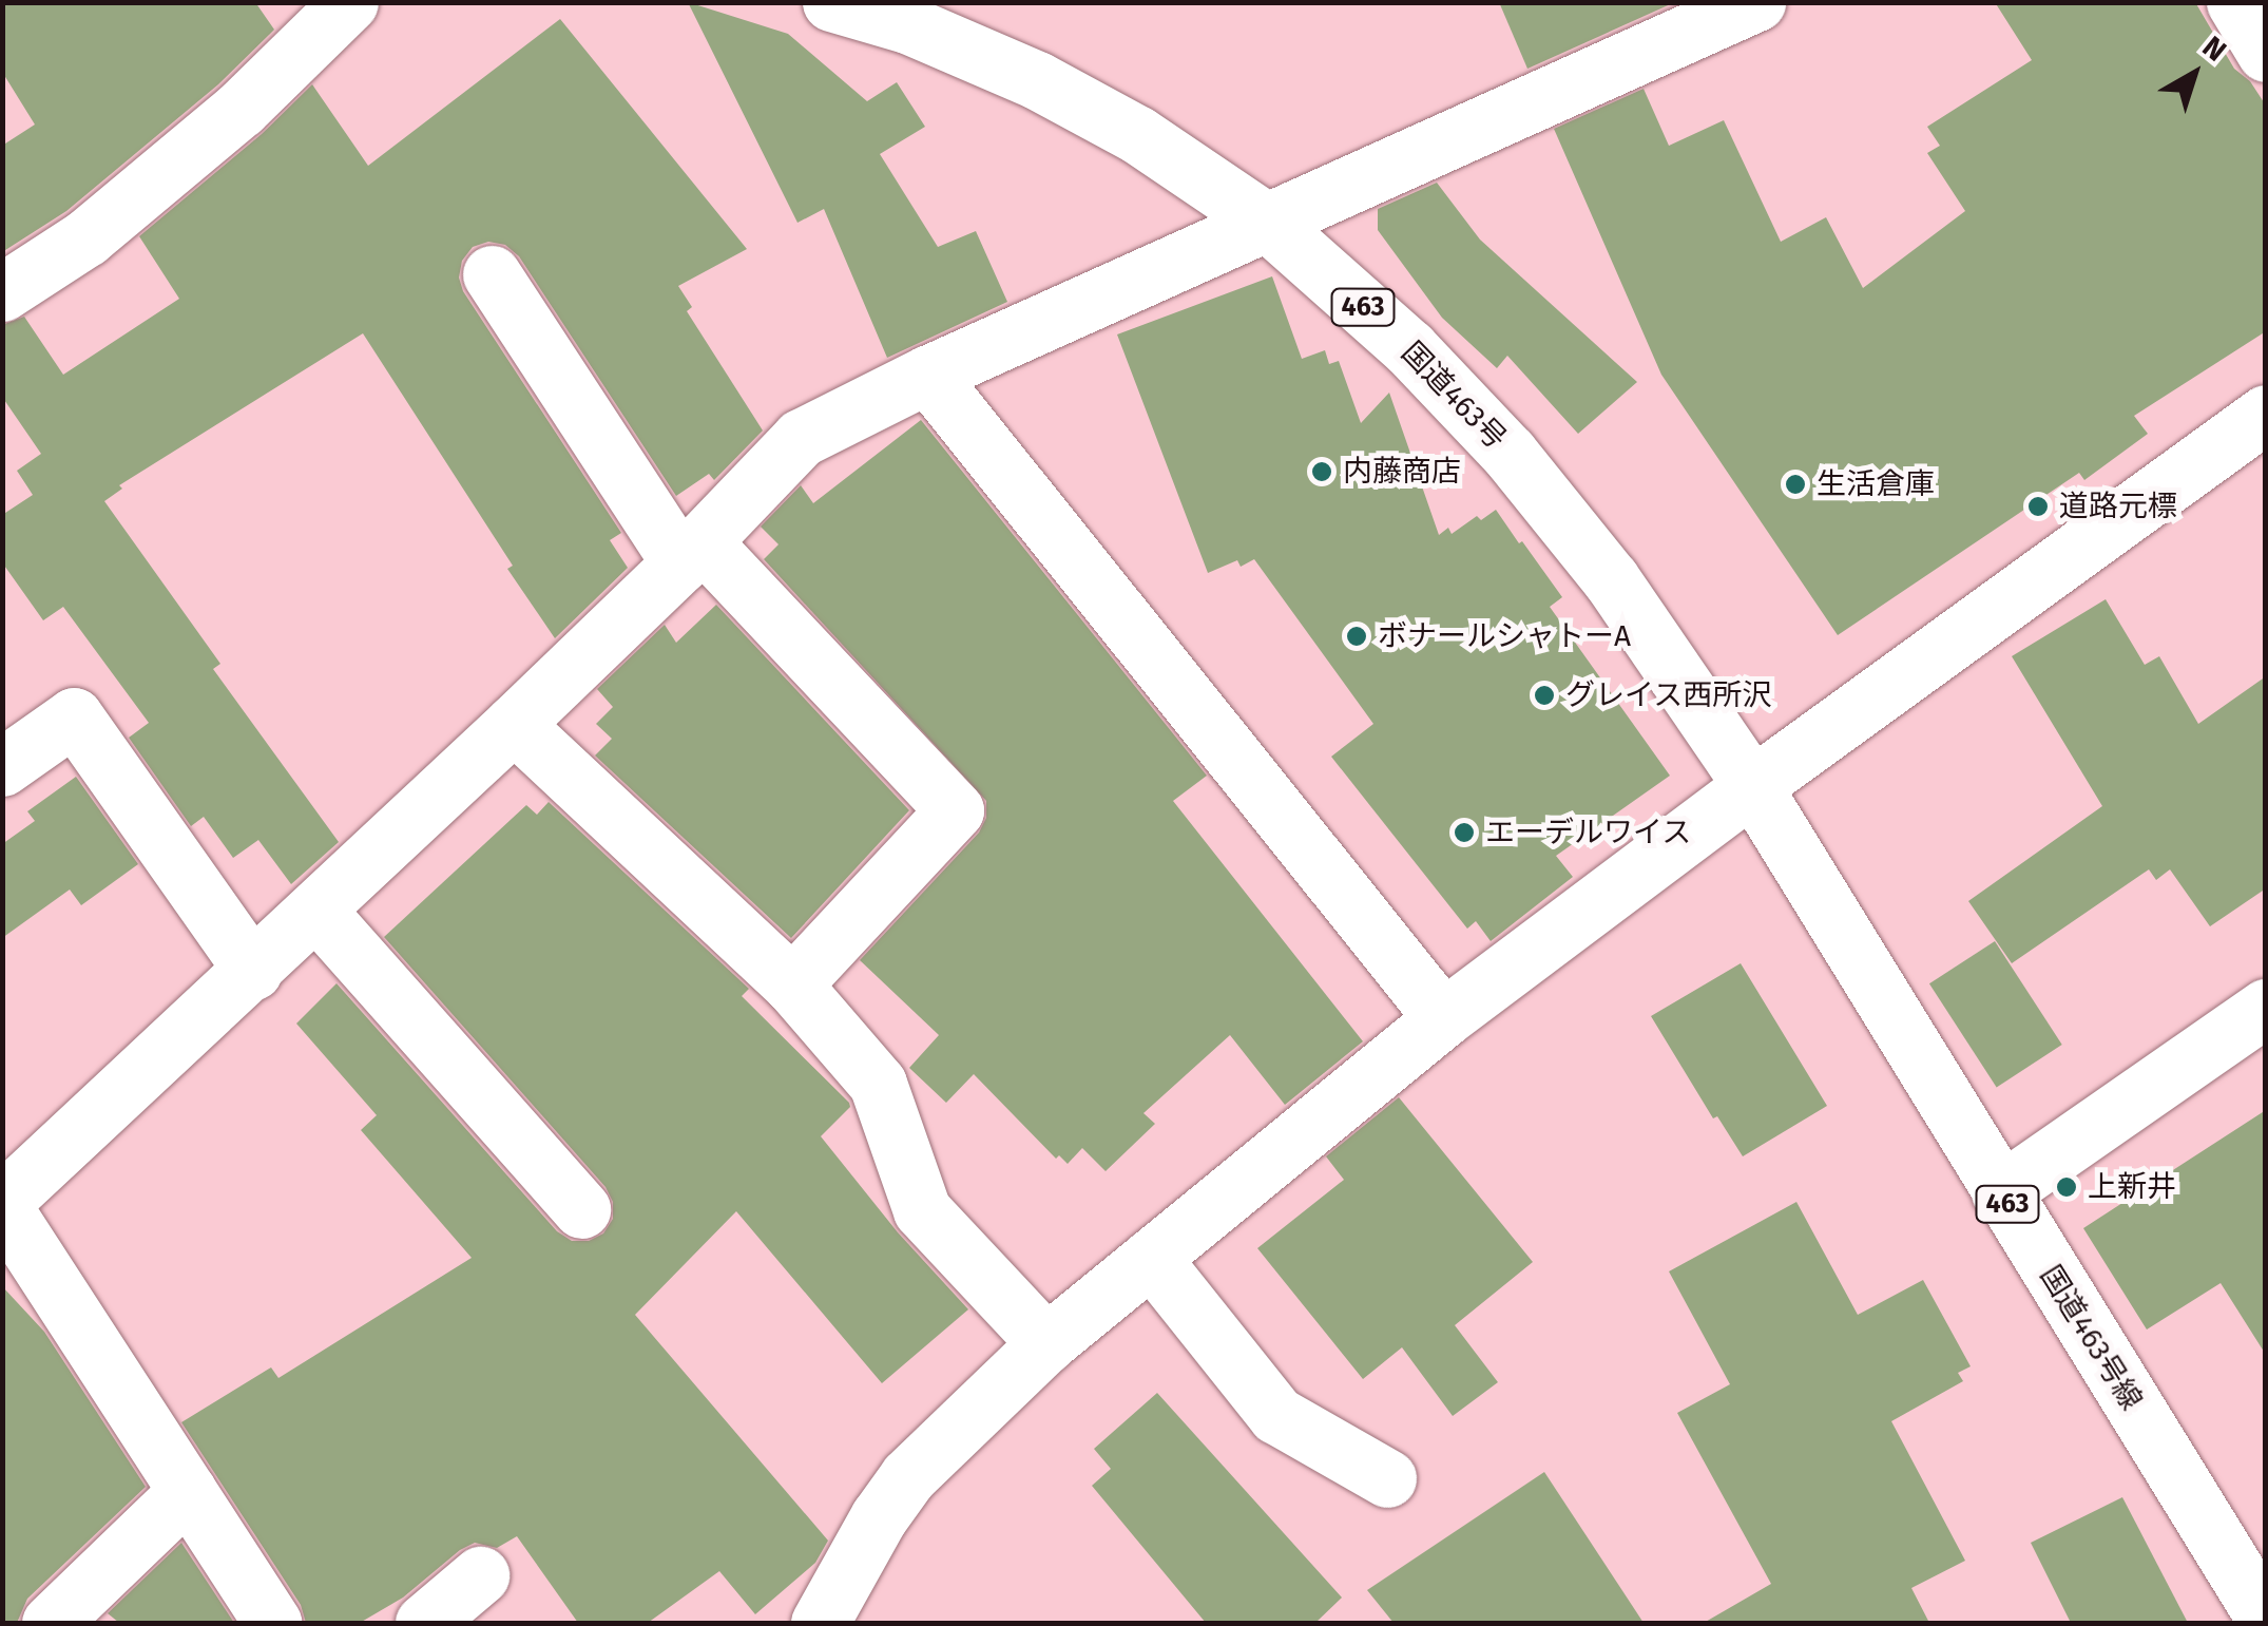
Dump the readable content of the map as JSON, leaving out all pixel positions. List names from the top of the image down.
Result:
{
  "streets": {
    "main road": ["463", "国道463号", "国道463号線"]
  },
  "crossings": [
    ["国道463号", "国道463号線"]
  ],
  "places": [
    "内藤商店",
    "生活倉庫",
    "道路元標",
    "ボナールシャトーA",
    "グレイス西所沢",
    "エーデルワイス",
    "上新井"
  ],
  "north": "top right"
}
